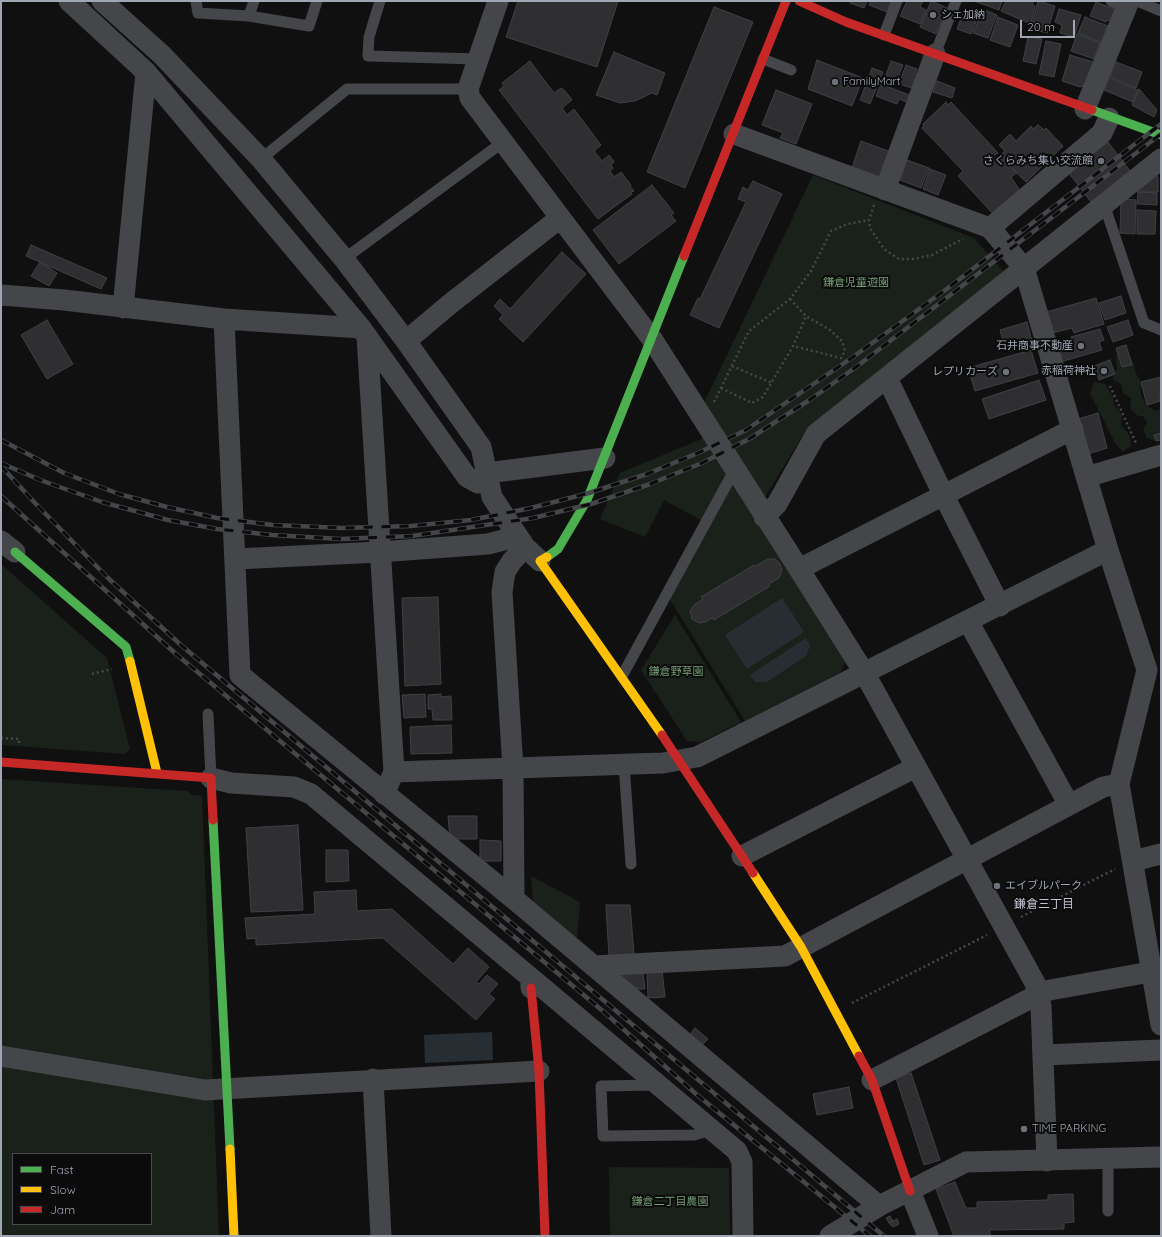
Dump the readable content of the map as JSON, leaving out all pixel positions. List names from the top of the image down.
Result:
{
  "districts": ["鎌倉三丁目"],
  "parks": ["鎌倉児童遊園", "鎌倉野草園", "鎌倉二丁目農園"],
  "places": [
    "シェ加納",
    "FamilyMart",
    "さくらみち集い交流館",
    "石井商事不動産",
    "赤稲荷神社",
    "レプリカーズ",
    "エイブルパーク",
    "TIME PARKING"
  ],
  "legend": ["Fast", "Slow", "Jam"],
  "scale_bar": "20 m"
}
